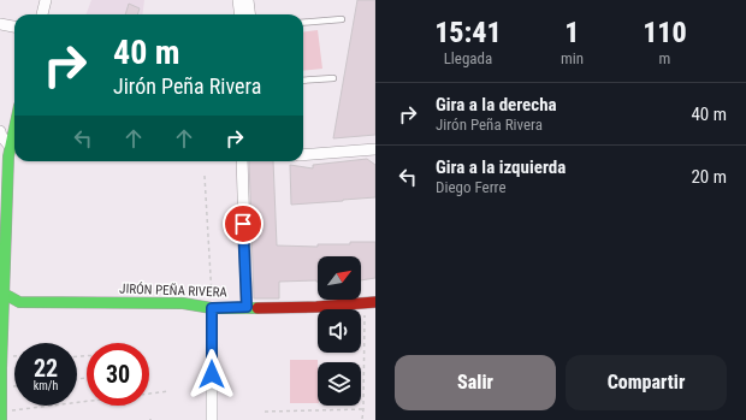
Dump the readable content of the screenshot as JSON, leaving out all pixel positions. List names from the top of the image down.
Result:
{
  "streets": {
    "street": ["JIRÓN PEÑA RIVERA"]
  },
  "north": "top right",
  "page": {
    "eta": [
      "15:41",
      "Llegada",
      "1",
      "min",
      "110",
      "m"
    ],
    "turn": ["40 m", "Jirón Peña Rivera"],
    "list": [
      {
        "name": "Gira a la derecha",
        "note": "Jirón Peña Rivera",
        "value": "40 m"
      },
      {
        "name": "Gira a la izquierda",
        "note": "Diego Ferre",
        "value": "20 m"
      }
    ],
    "speed": "22 km/h",
    "limit": "30",
    "buttons": ["Salir", "Compartir"]
  }
}
